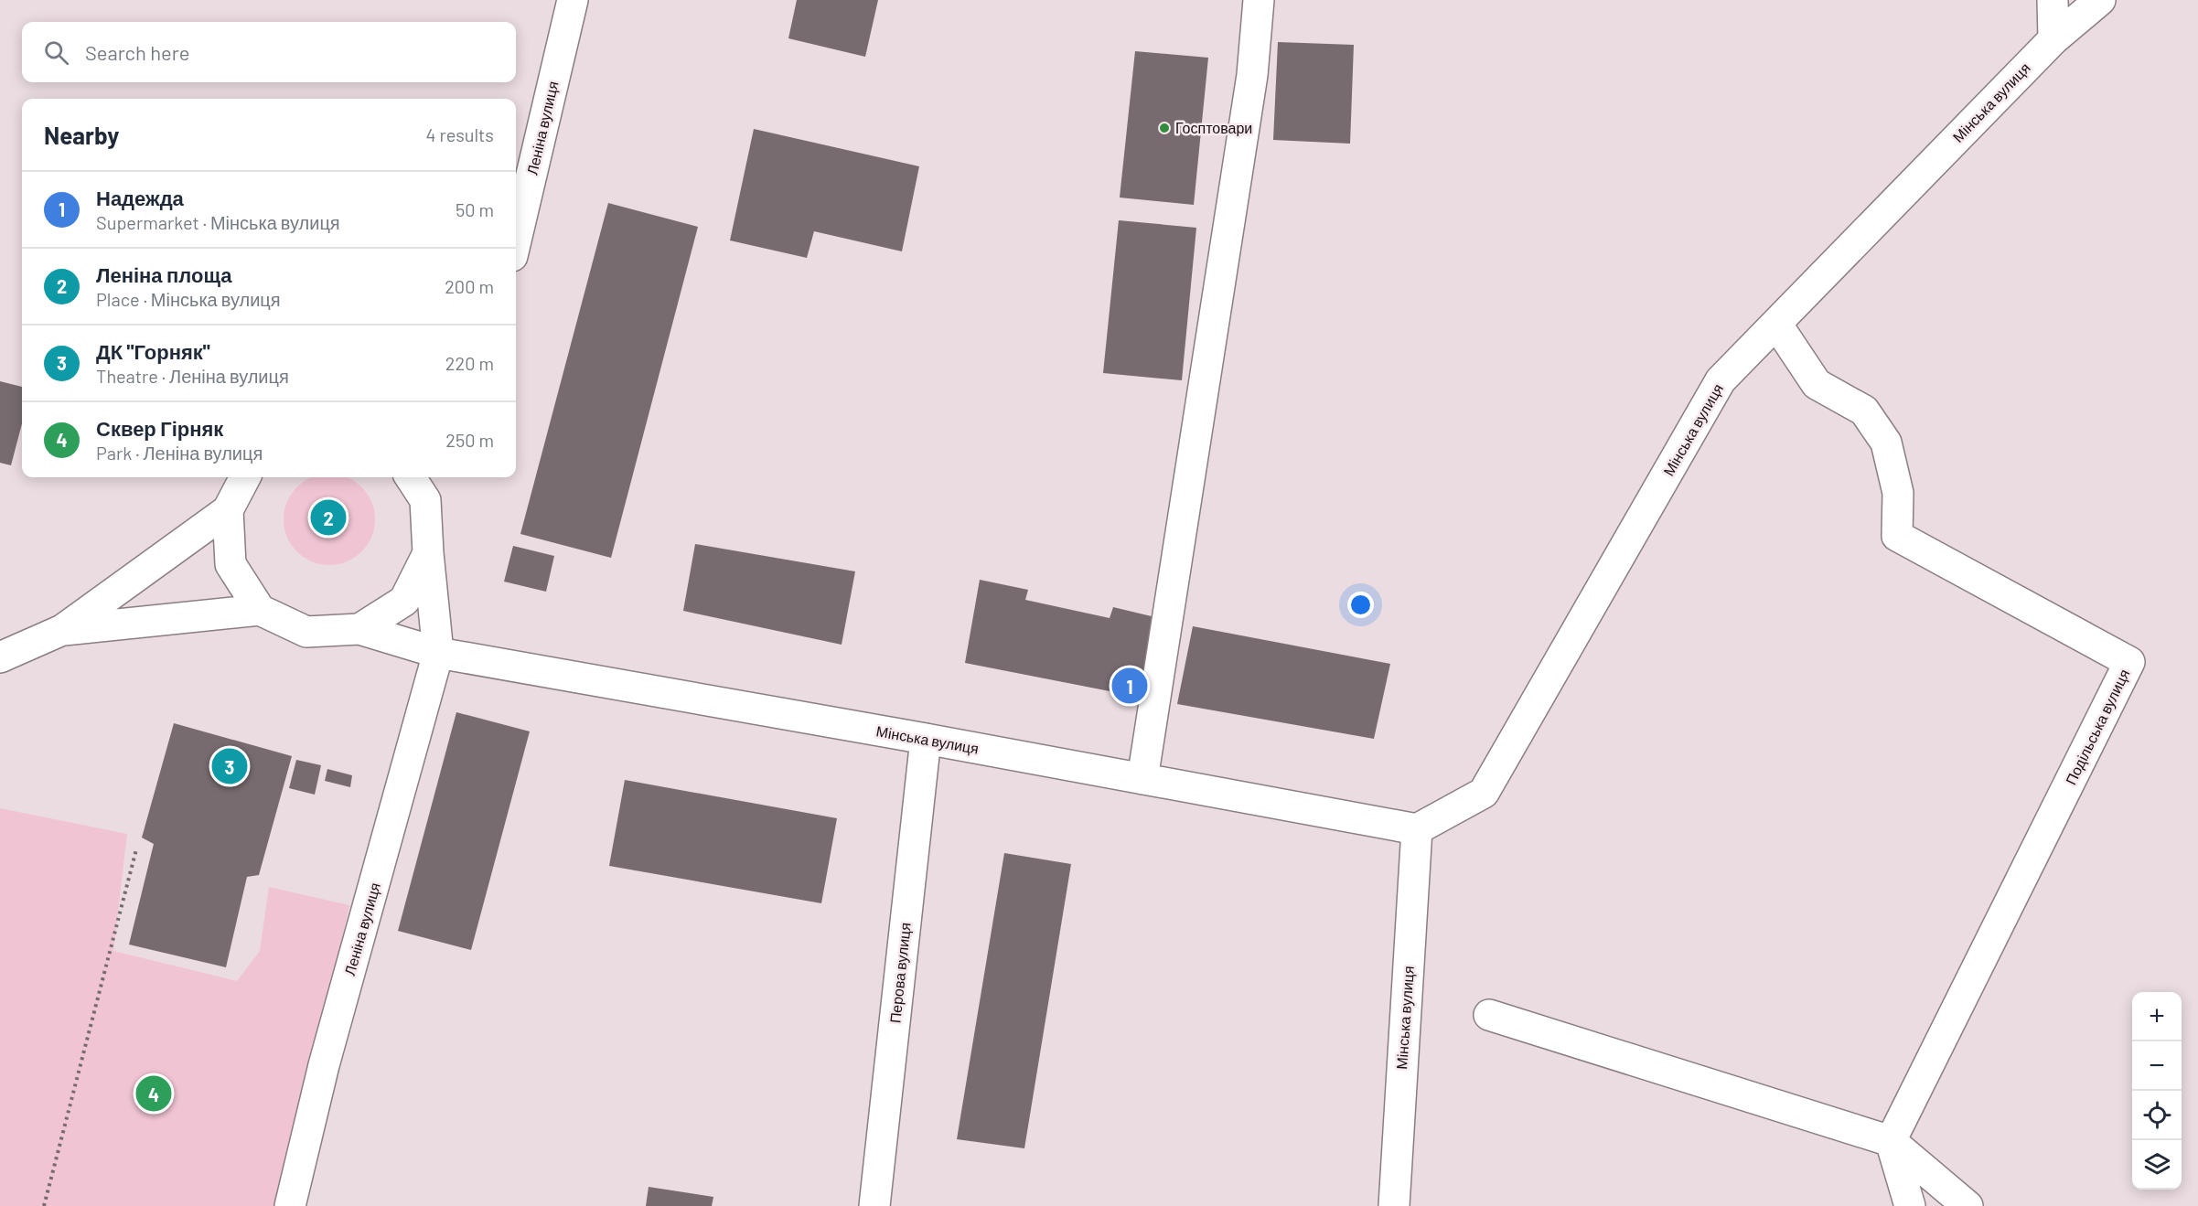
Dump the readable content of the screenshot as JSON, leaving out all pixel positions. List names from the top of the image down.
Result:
{
  "streets": {
    "street": [
      "Мінська вулиця",
      "Леніна вулиця",
      "Подільська вулиця",
      "Перова вулиця"
    ]
  },
  "crossings": [
    ["Мінська вулиця", "Леніна вулиця"],
    ["Мінська вулиця", "Подільська вулиця"],
    ["Мінська вулиця", "Перова вулиця"]
  ],
  "places": ["Госптовари"],
  "page": {
    "search": "Search here",
    "heading": ["Nearby", "4 results"],
    "list": [
      {
        "mark": "1",
        "name": "Надежда",
        "note": "Supermarket · Мінська вулиця",
        "value": "50 m"
      },
      {
        "mark": "2",
        "name": "Леніна площа",
        "note": "Place · Мінська вулиця",
        "value": "200 m"
      },
      {
        "mark": "3",
        "name": "ДК \"Горняк\"",
        "note": "Theatre · Леніна вулиця",
        "value": "220 m"
      },
      {
        "mark": "4",
        "name": "Сквер Гірняк",
        "note": "Park · Леніна вулиця",
        "value": "250 m"
      }
    ],
    "pins": [
      "2",
      "1",
      "3",
      "4"
    ],
    "map_buttons": ["+", "−"]
  }
}
